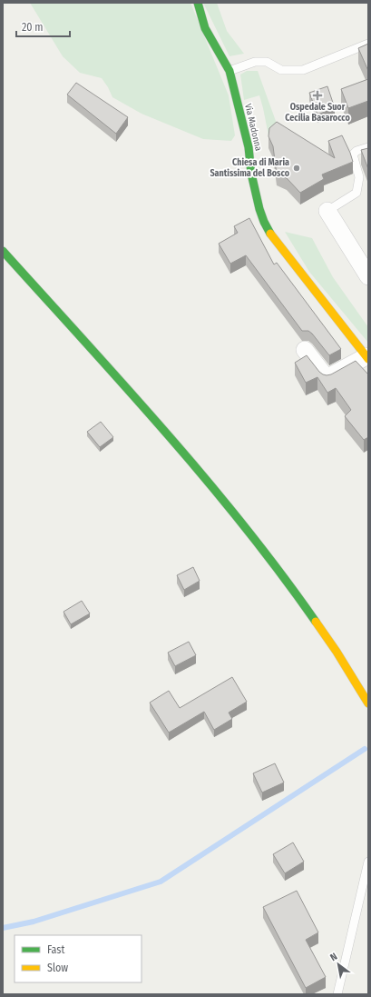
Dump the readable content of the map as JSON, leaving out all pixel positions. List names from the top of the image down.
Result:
{
  "streets": {
    "street": ["Via Madonna"]
  },
  "places": {
    "health": ["Ospedale Suor Cecilia Basarocco"],
    "other": ["Chiesa di Maria Santissima del Bosco"]
  },
  "legend": ["Fast", "Slow"],
  "scale_bar": "20 m",
  "north": "top left"
}
